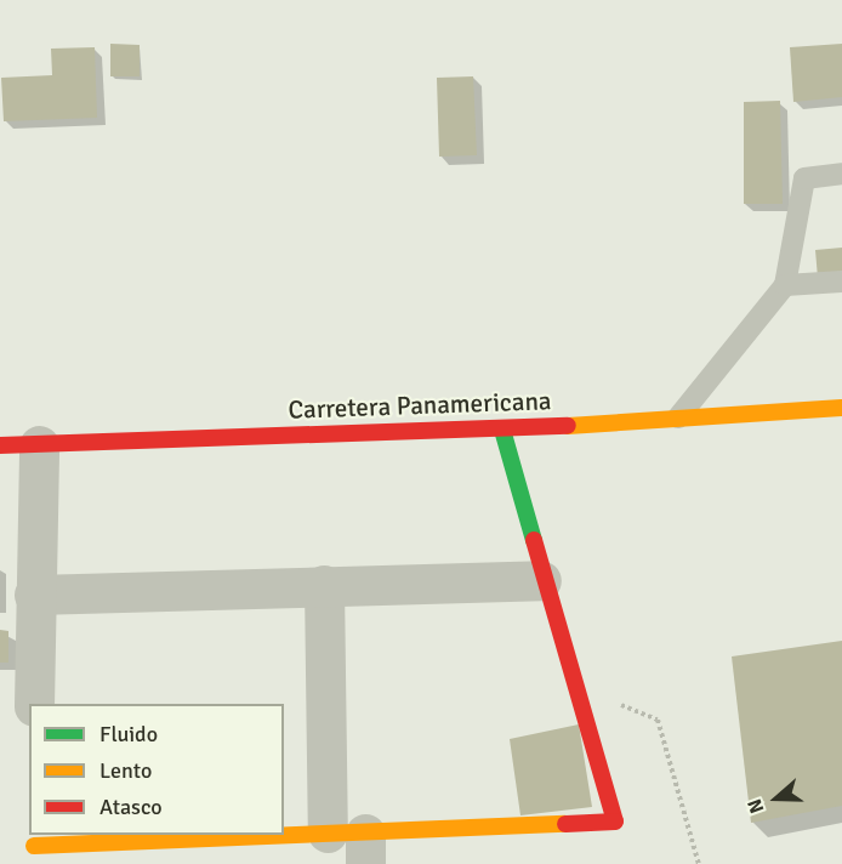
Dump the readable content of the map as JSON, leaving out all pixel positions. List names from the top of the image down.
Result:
{
  "streets": {
    "street": ["Carretera Panamericana"]
  },
  "legend": ["Fluido", "Lento", "Atasco"],
  "north": "left"
}
